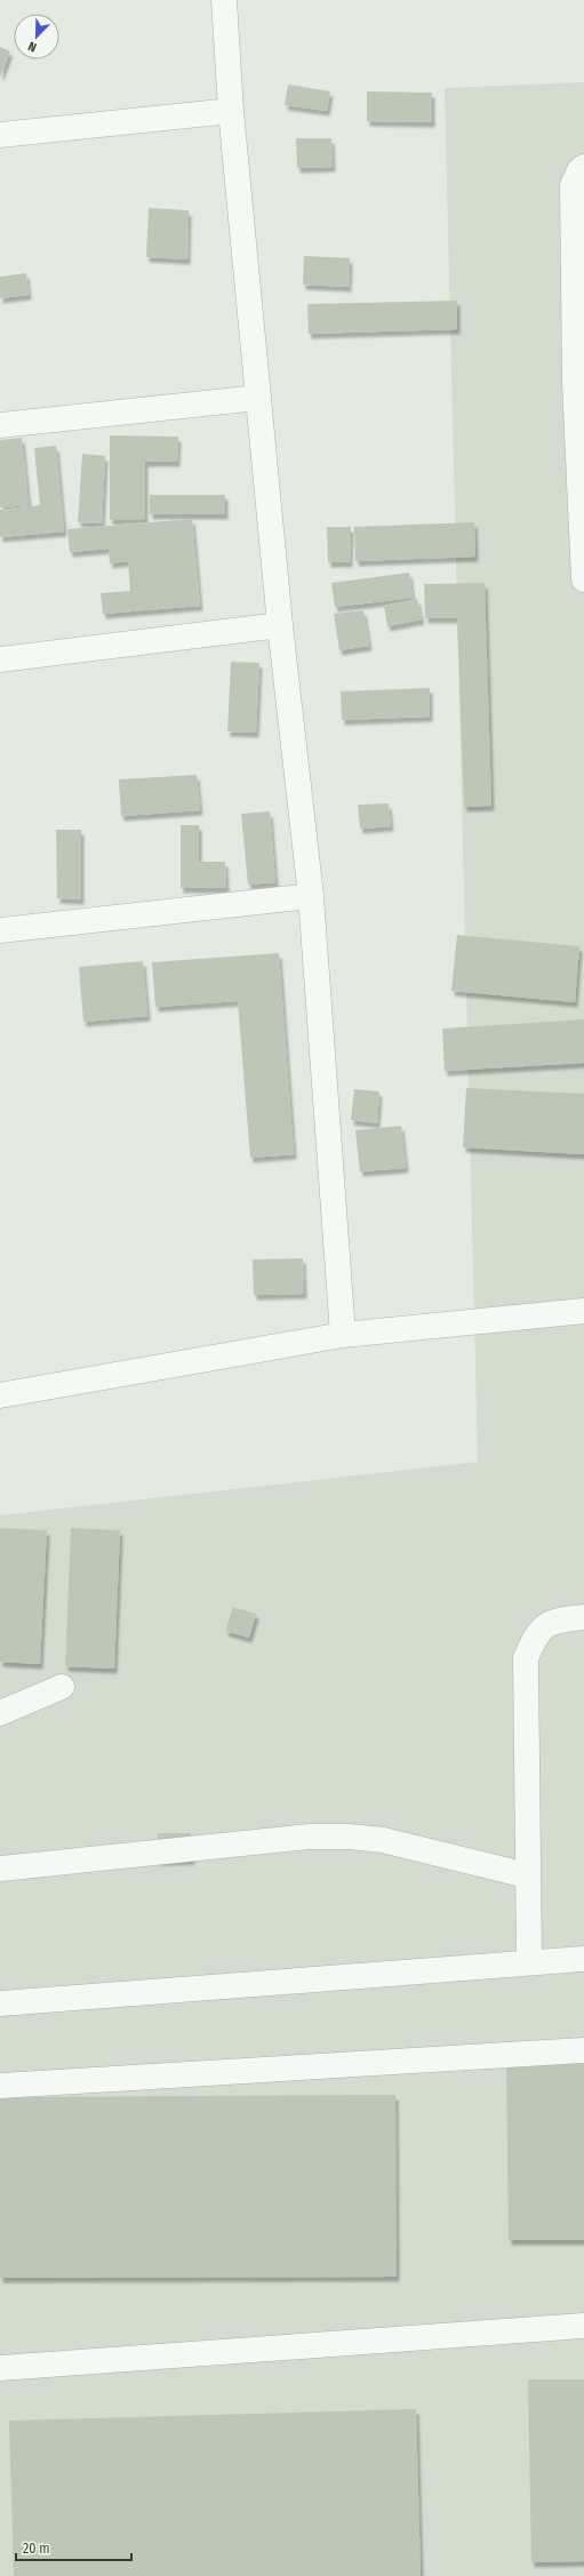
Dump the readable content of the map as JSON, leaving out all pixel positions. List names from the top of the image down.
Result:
{
  "scale_bar": "20 m",
  "north": "bottom left"
}
